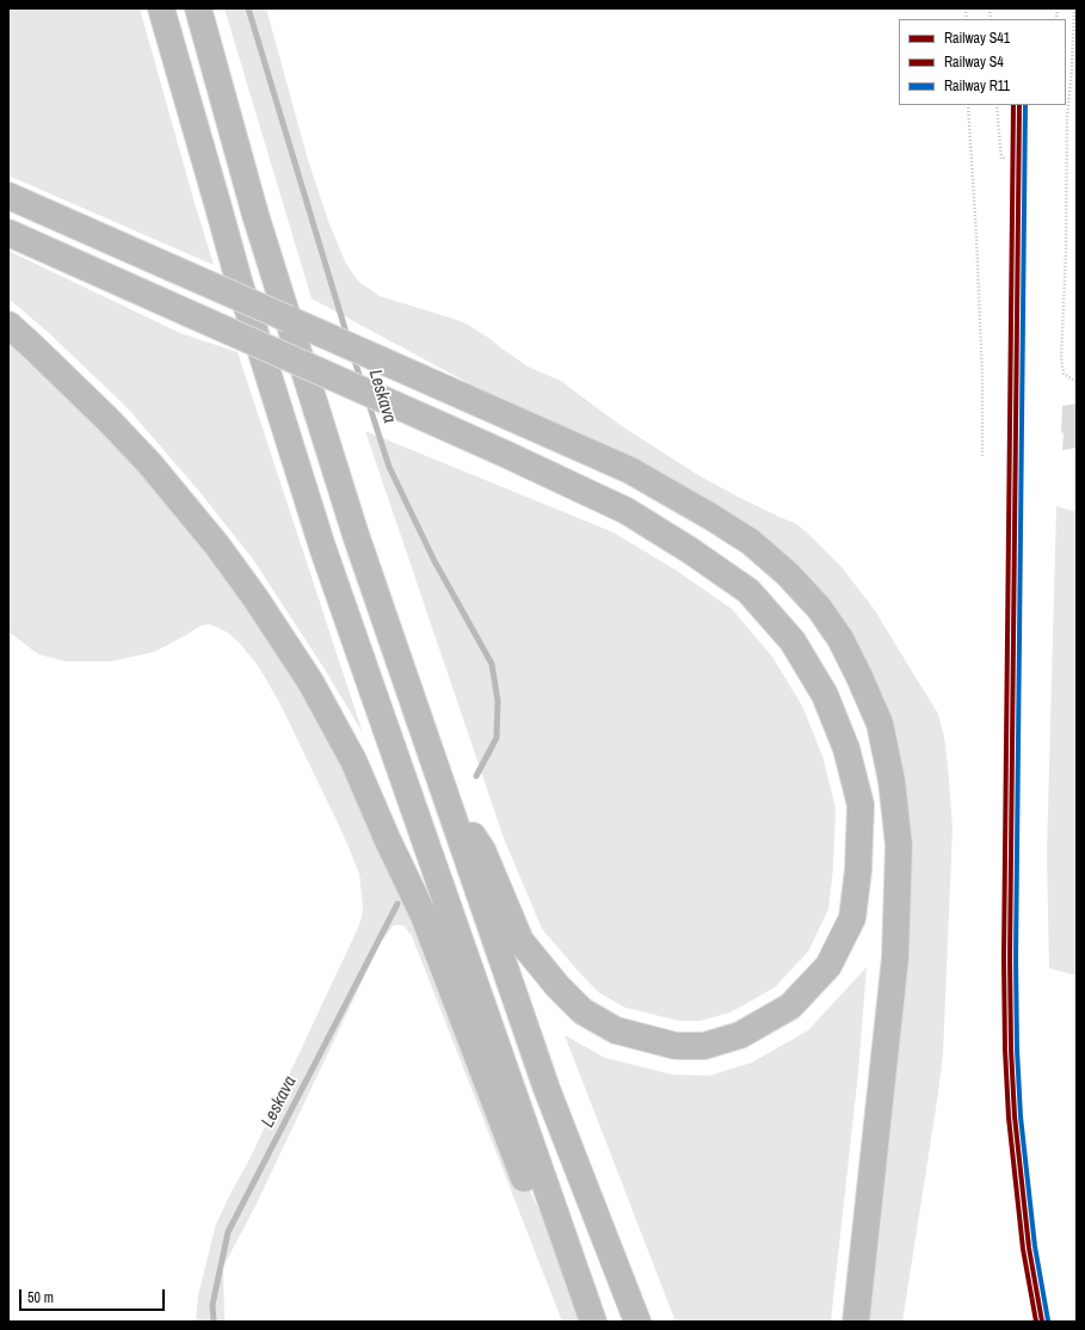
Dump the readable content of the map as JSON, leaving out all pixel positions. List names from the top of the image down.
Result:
{
  "water": ["Leskava"],
  "lines": ["rail line S41", "rail line S4", "rail line R11"],
  "legend": ["Railway S41", "Railway S4", "Railway R11"],
  "scale_bar": "50 m"
}
